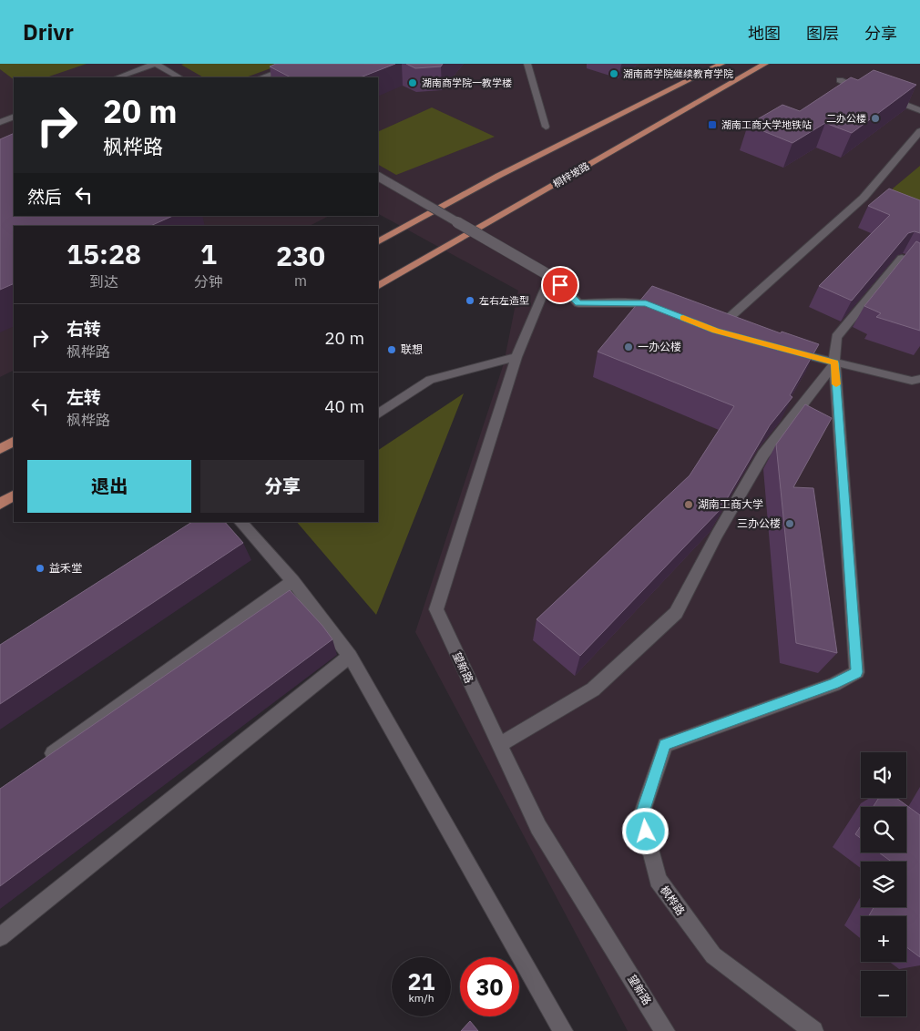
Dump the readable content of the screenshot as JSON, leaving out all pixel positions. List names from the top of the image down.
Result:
{
  "streets": {
    "main road": ["桐梓坡路"],
    "street": ["望新路", "枫桦路"]
  },
  "places": {
    "other": [
      "湖南商学院继续教育学院",
      "湖南商学院一教学楼",
      "二办公楼",
      "左右左造型",
      "一办公楼",
      "联想",
      "湖南工商大学",
      "三办公楼",
      "益禾堂"
    ],
    "transit": ["湖南工商大学地铁站"]
  },
  "page": {
    "header": "Drivr",
    "nav": ["地图", "图层", "分享"],
    "turn": ["20 m", "枫桦路"],
    "then": "然后",
    "eta": [
      "15:28",
      "到达",
      "1",
      "分钟",
      "230",
      "m"
    ],
    "list": [
      {
        "name": "右转",
        "note": "枫桦路",
        "value": "20 m"
      },
      {
        "name": "左转",
        "note": "枫桦路",
        "value": "40 m"
      }
    ],
    "buttons": ["退出", "分享"],
    "map_buttons": ["+", "−"],
    "speed": "21 km/h",
    "limit": "30"
  }
}
